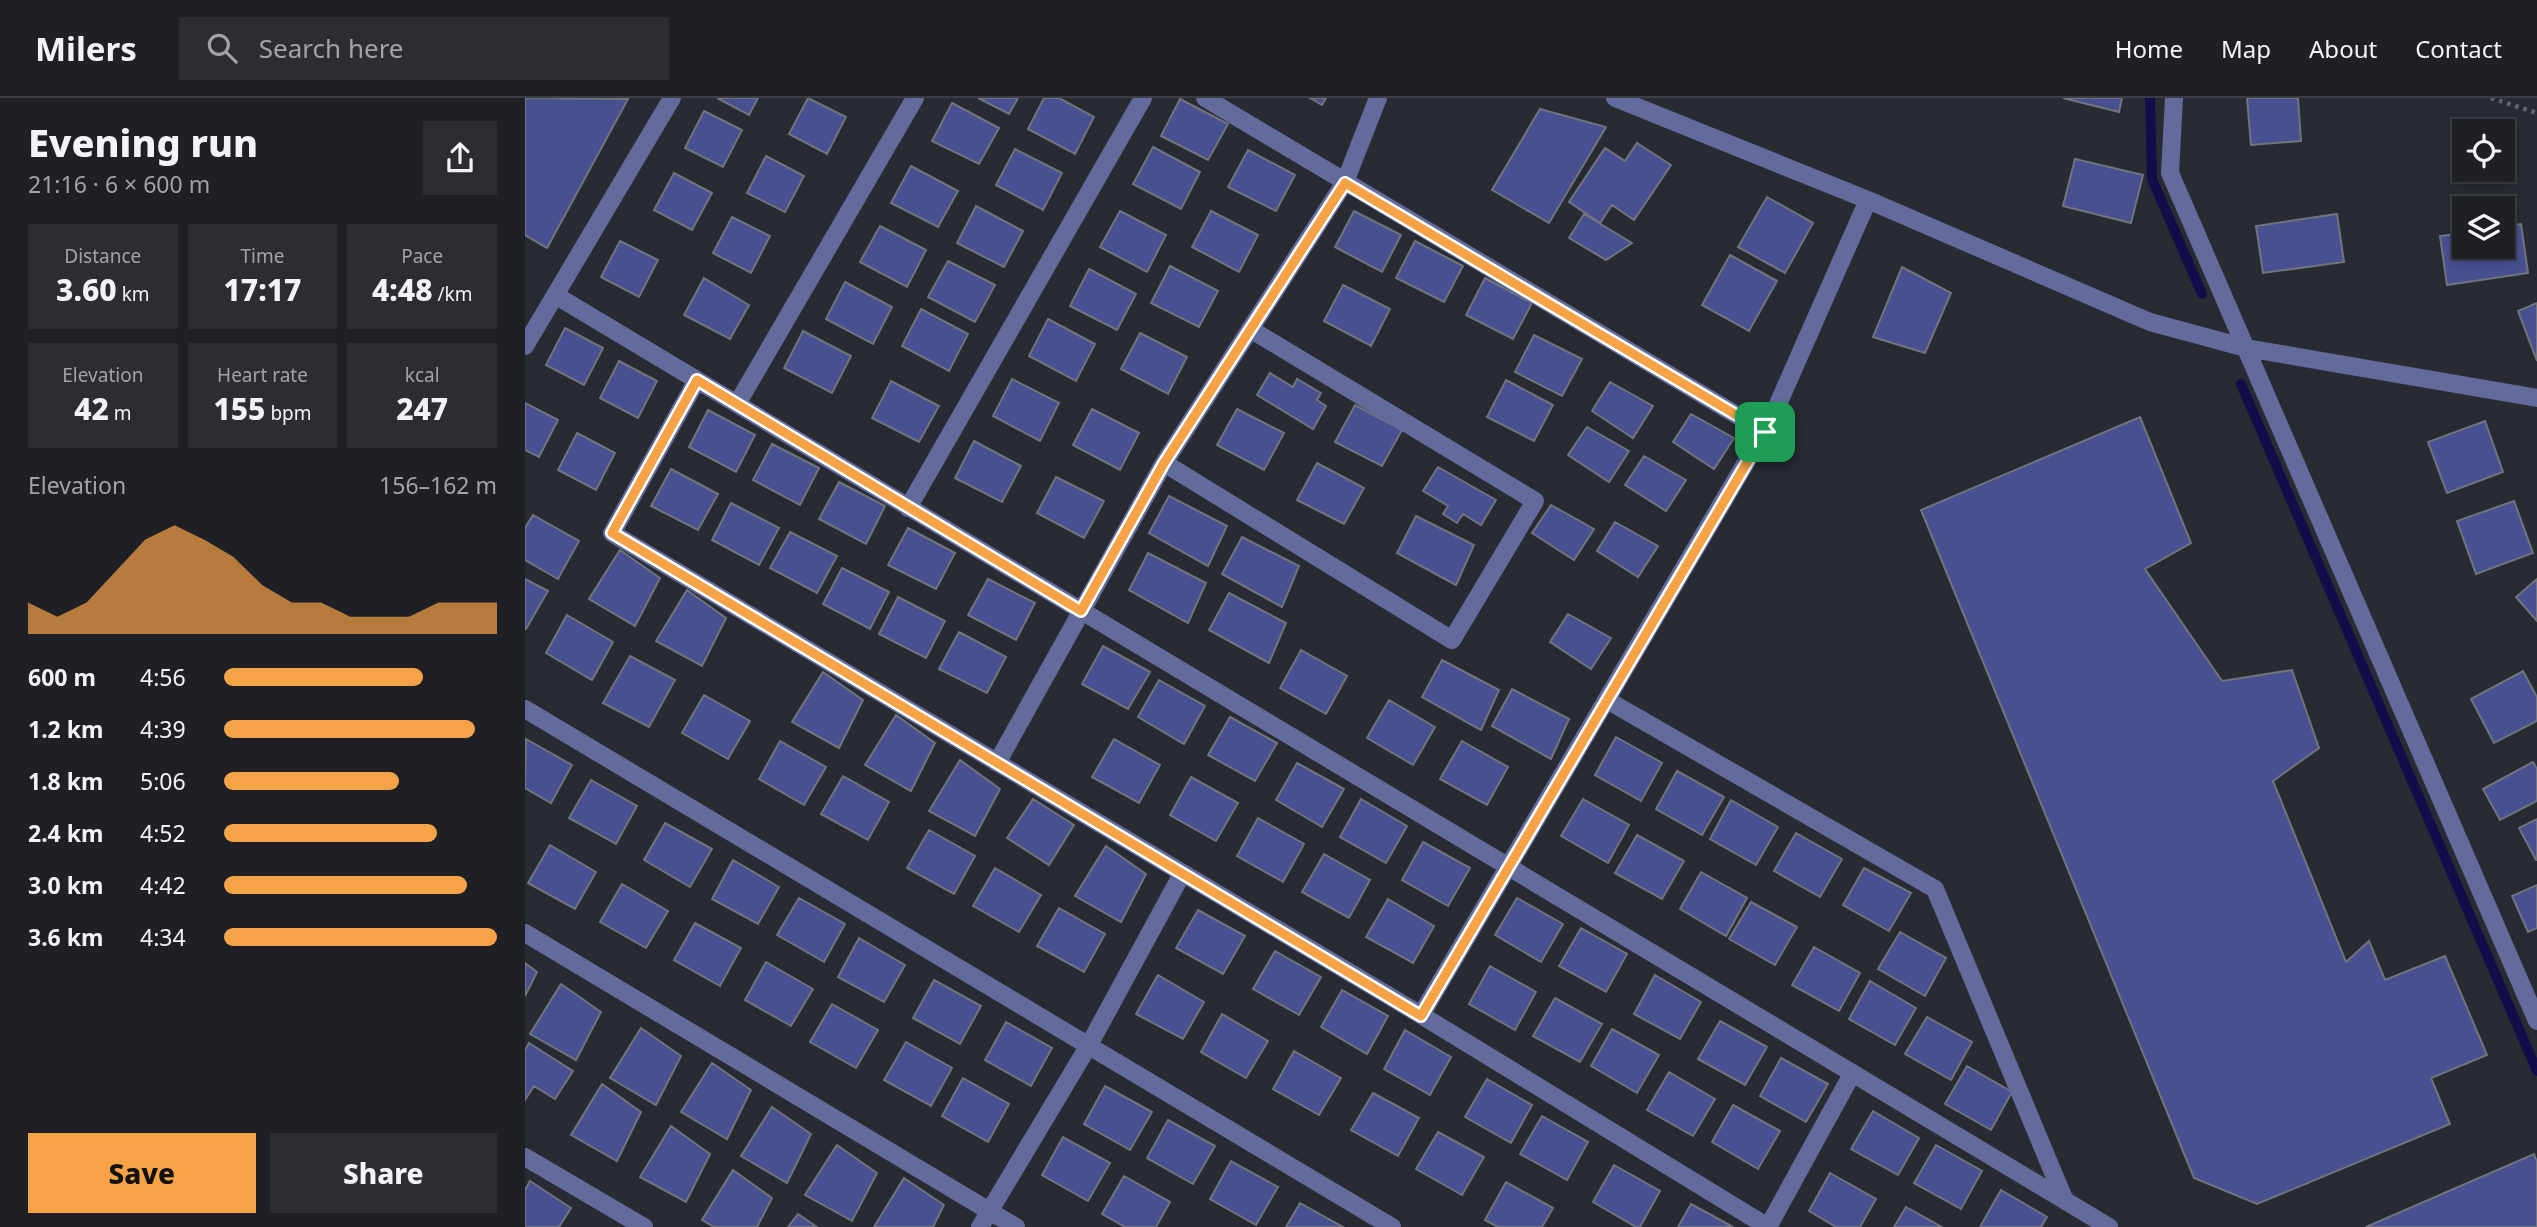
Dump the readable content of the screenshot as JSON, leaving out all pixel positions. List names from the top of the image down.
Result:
{
  "page": {
    "header": "Milers",
    "search": "Search here",
    "nav": [
      "Home",
      "Map",
      "About",
      "Contact"
    ],
    "heading": ["Evening run", "21:16 · 6 × 600 m"],
    "stats": [
      ["Distance", "3.60 km"],
      ["Time", "17:17"],
      ["Pace", "4:48 /km"],
      ["Elevation", "42 m"],
      ["Heart rate", "155 bpm"],
      ["kcal", "247"]
    ],
    "chart": ["Elevation", "156–162 m"],
    "list": [
      {
        "name": "600 m",
        "note": "4:56"
      },
      {
        "name": "1.2 km",
        "note": "4:39"
      },
      {
        "name": "1.8 km",
        "note": "5:06"
      },
      {
        "name": "2.4 km",
        "note": "4:52"
      },
      {
        "name": "3.0 km",
        "note": "4:42"
      },
      {
        "name": "3.6 km",
        "note": "4:34"
      }
    ],
    "buttons": ["Save", "Share"]
  }
}
